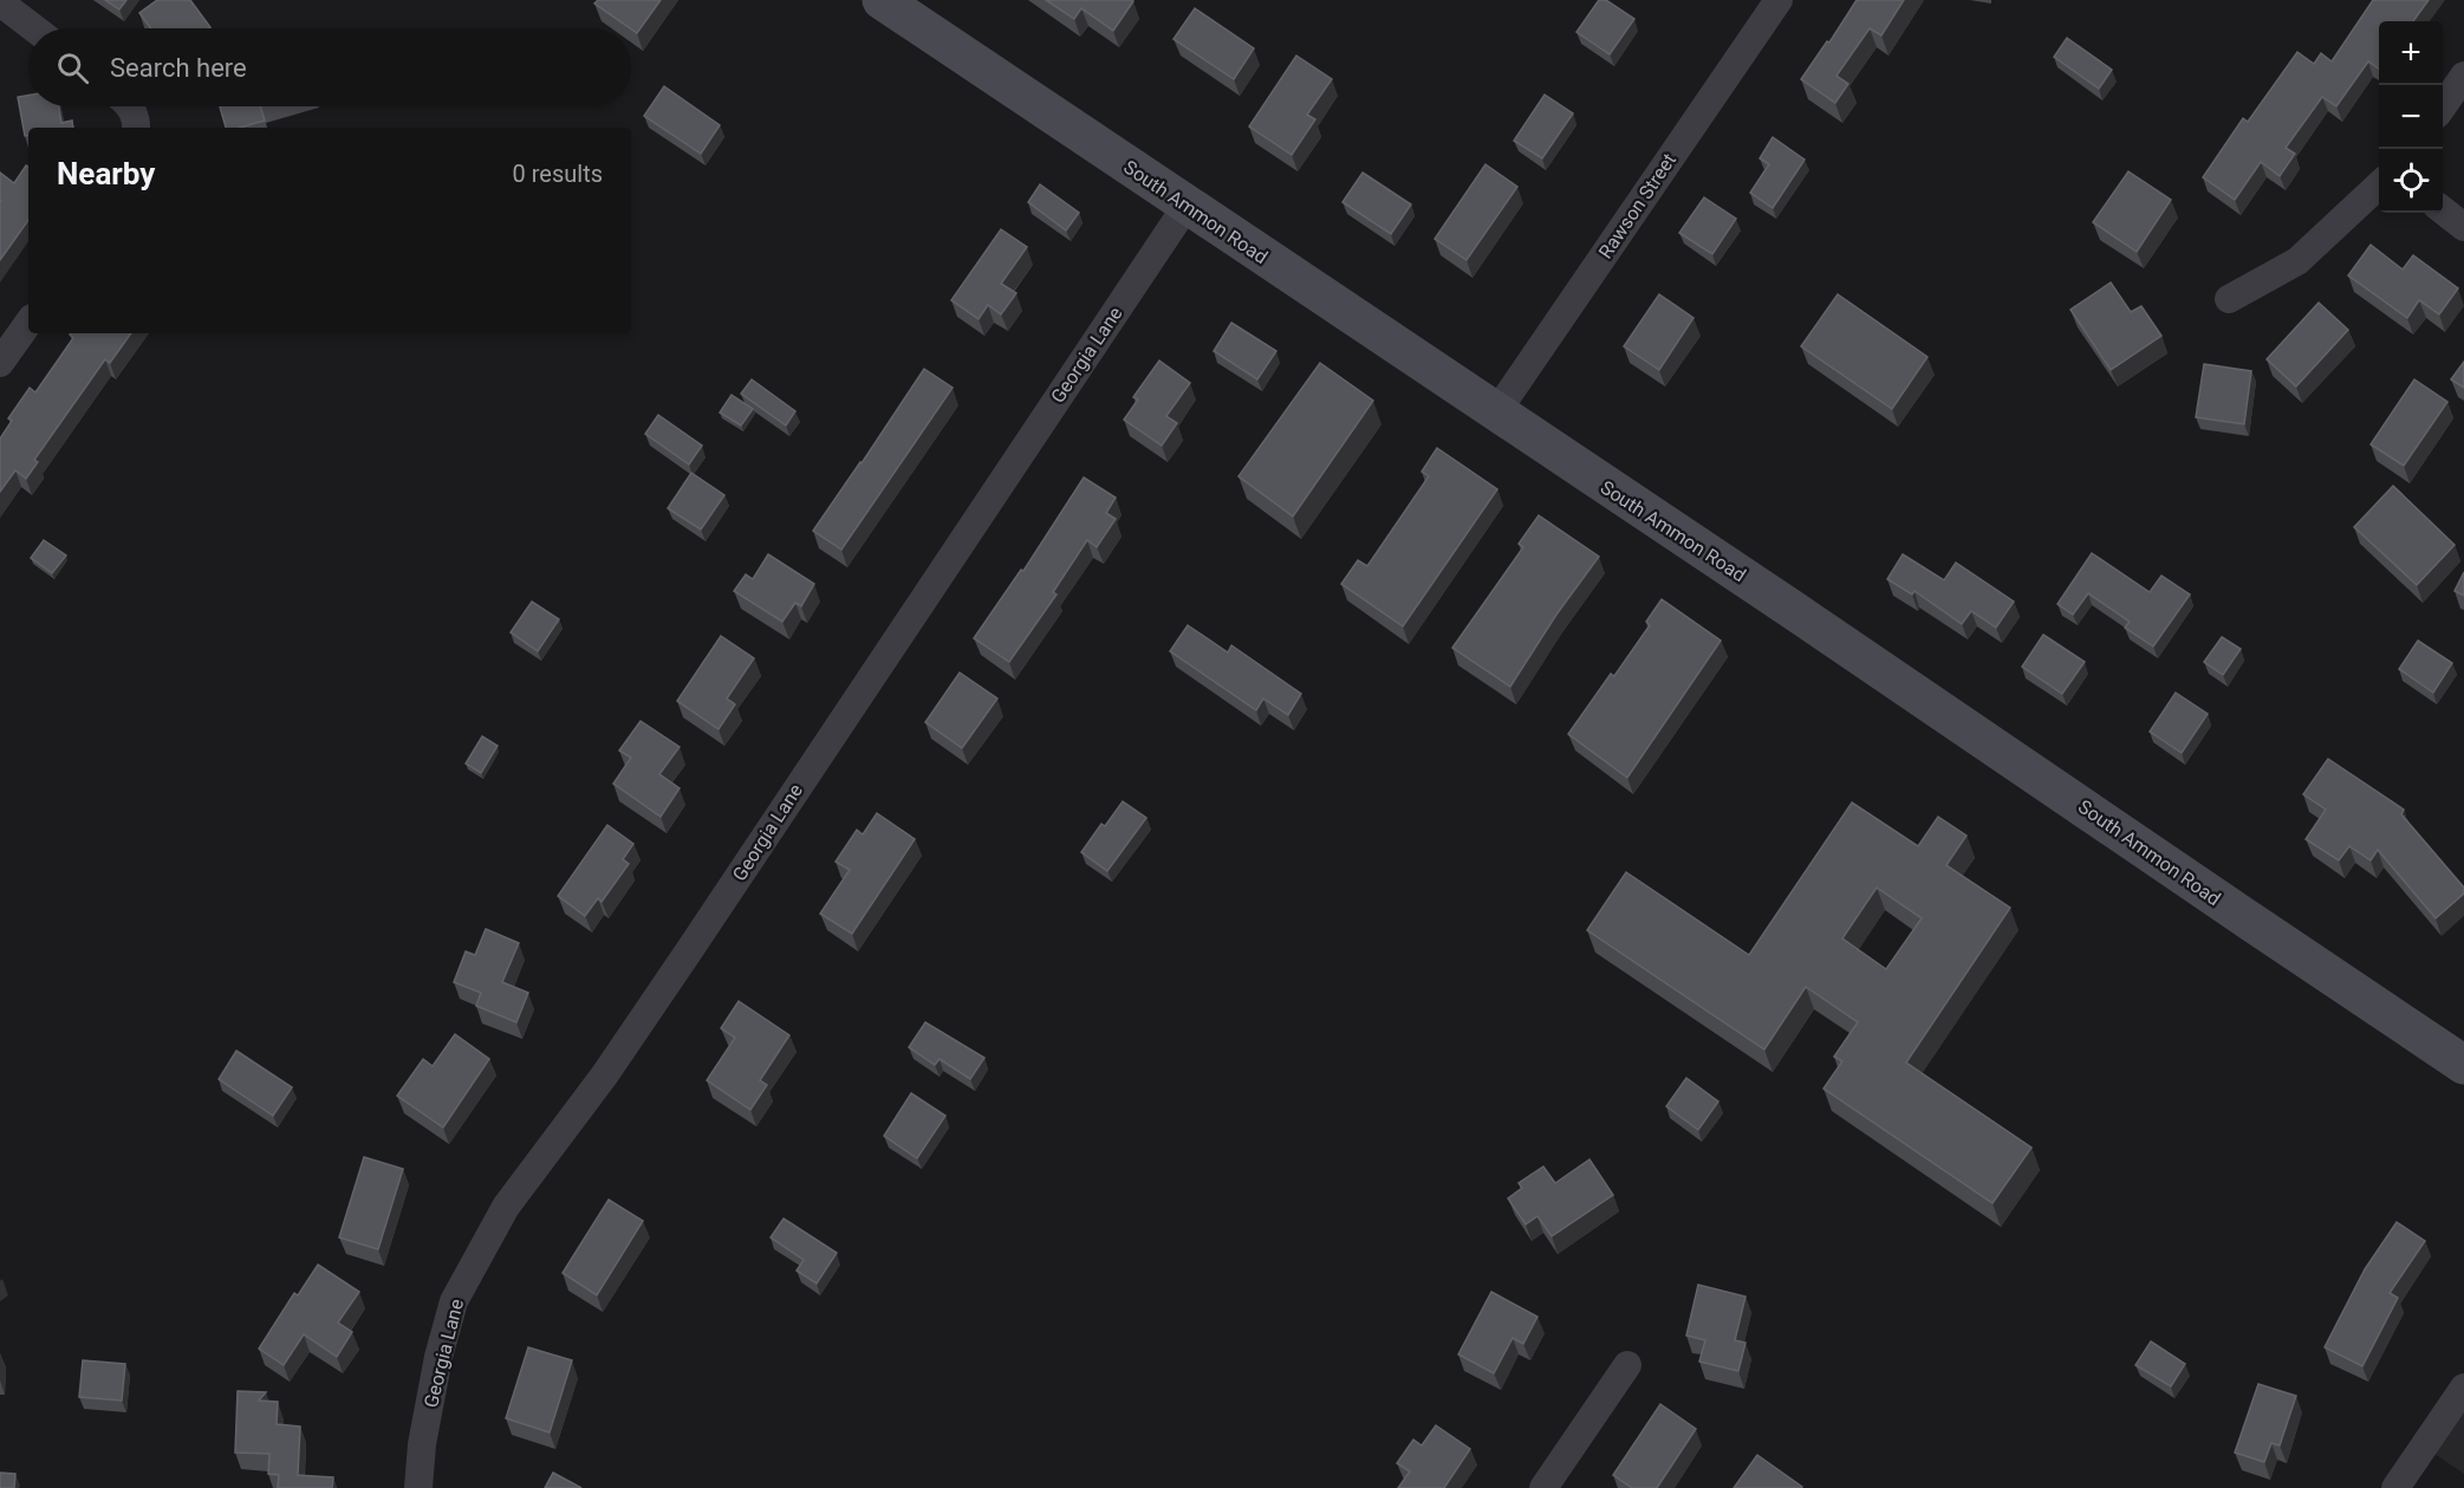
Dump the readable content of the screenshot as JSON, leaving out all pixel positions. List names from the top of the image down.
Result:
{
  "streets": {
    "main road": ["South Ammon Road"],
    "street": ["Rawson Street", "Georgia Lane"]
  },
  "crossings": [
    ["Rawson Street", "South Ammon Road"],
    ["South Ammon Road", "Georgia Lane"]
  ],
  "page": {
    "map_buttons": ["+", "−"],
    "search": "Search here",
    "heading": ["Nearby", "0 results"]
  }
}
